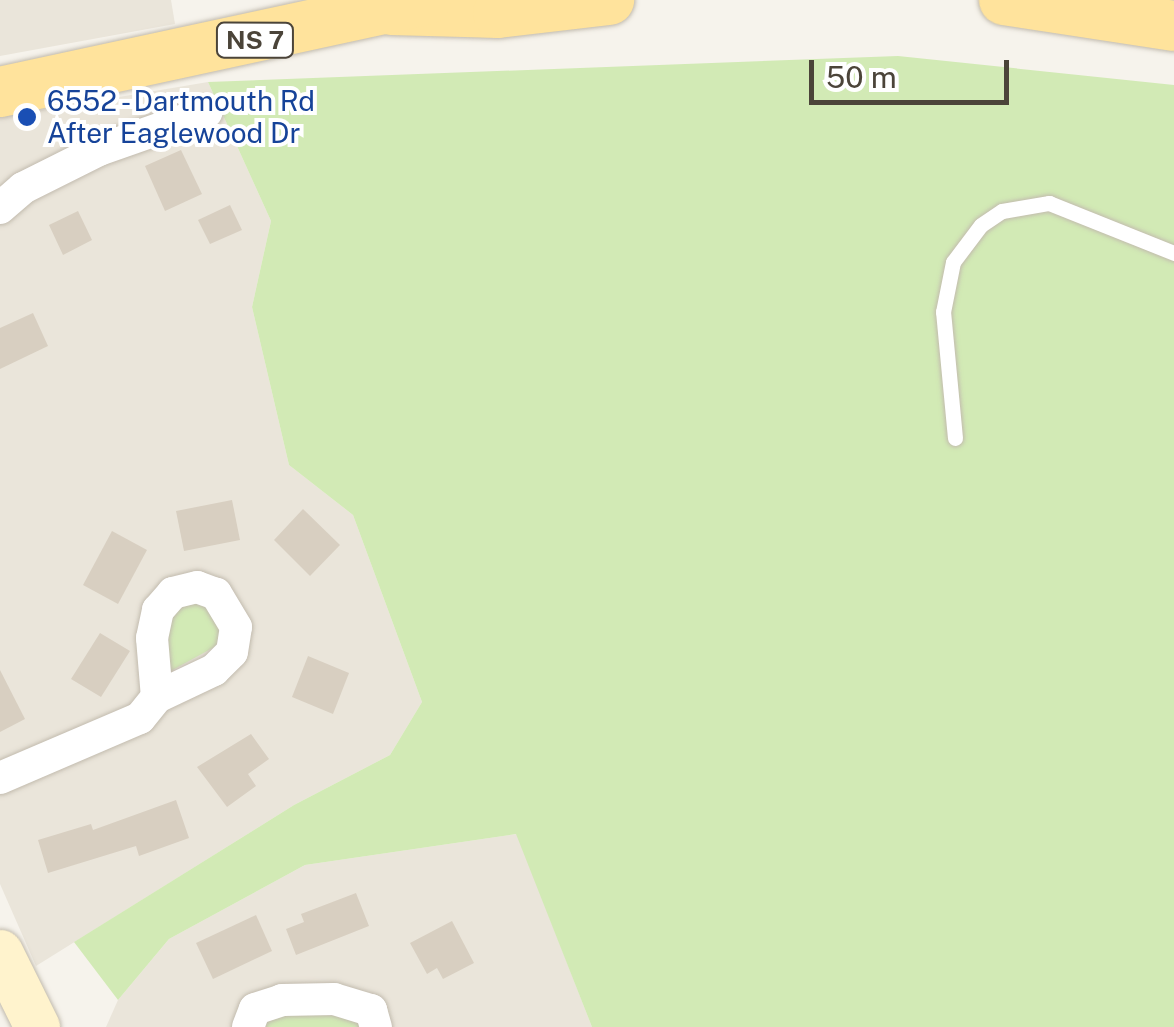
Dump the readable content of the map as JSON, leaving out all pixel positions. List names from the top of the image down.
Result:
{
  "streets": {
    "main road": ["NS 7"]
  },
  "places": ["6552 - Dartmouth Rd After Eaglewood Dr"],
  "scale_bar": "50 m"
}
